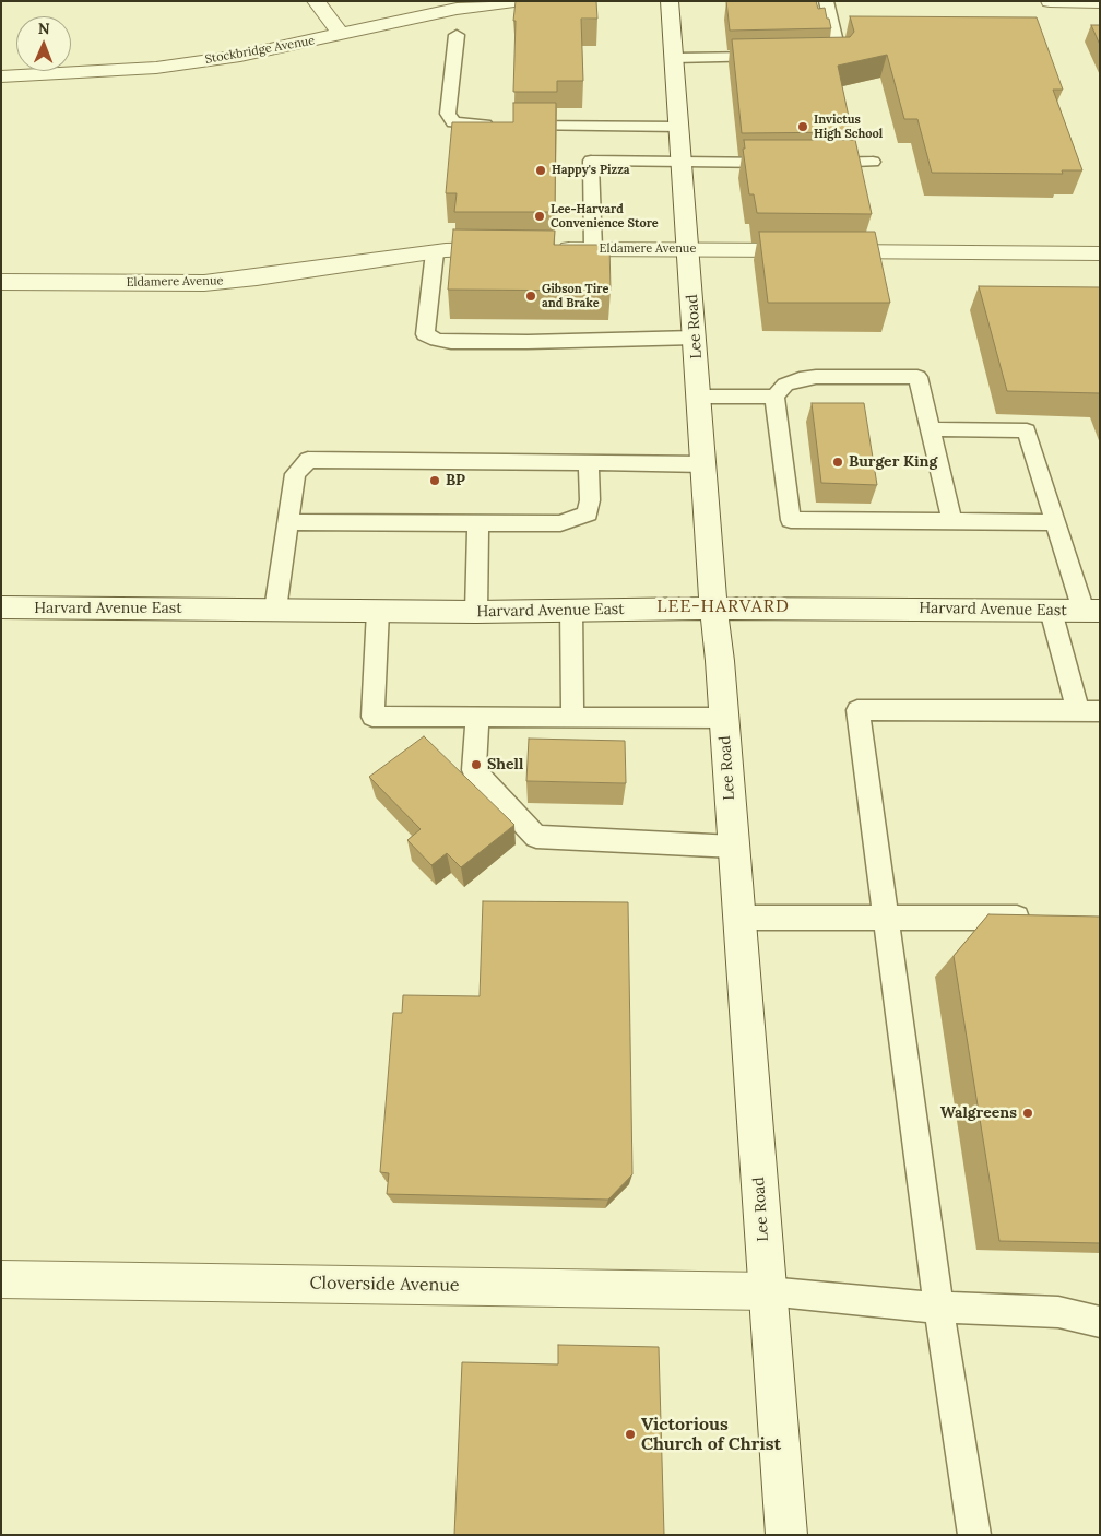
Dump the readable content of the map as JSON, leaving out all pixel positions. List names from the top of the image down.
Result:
{
  "streets": {
    "main road": [
      "Stockbridge Avenue",
      "Eldamere Avenue",
      "Lee Road",
      "Harvard Avenue East",
      "Cloverside Avenue"
    ]
  },
  "crossings": [
    ["Eldamere Avenue", "Lee Road"],
    ["Lee Road", "Harvard Avenue East"],
    ["Lee Road", "Cloverside Avenue"]
  ],
  "districts": ["LEE-HARVARD"],
  "places": [
    "Invictus High School",
    "Happy's Pizza",
    "Lee-Harvard Convenience Store",
    "Gibson Tire and Brake",
    "Burger King",
    "BP",
    "Shell",
    "Walgreens",
    "Victorious Church of Christ"
  ],
  "north": "top"
}
